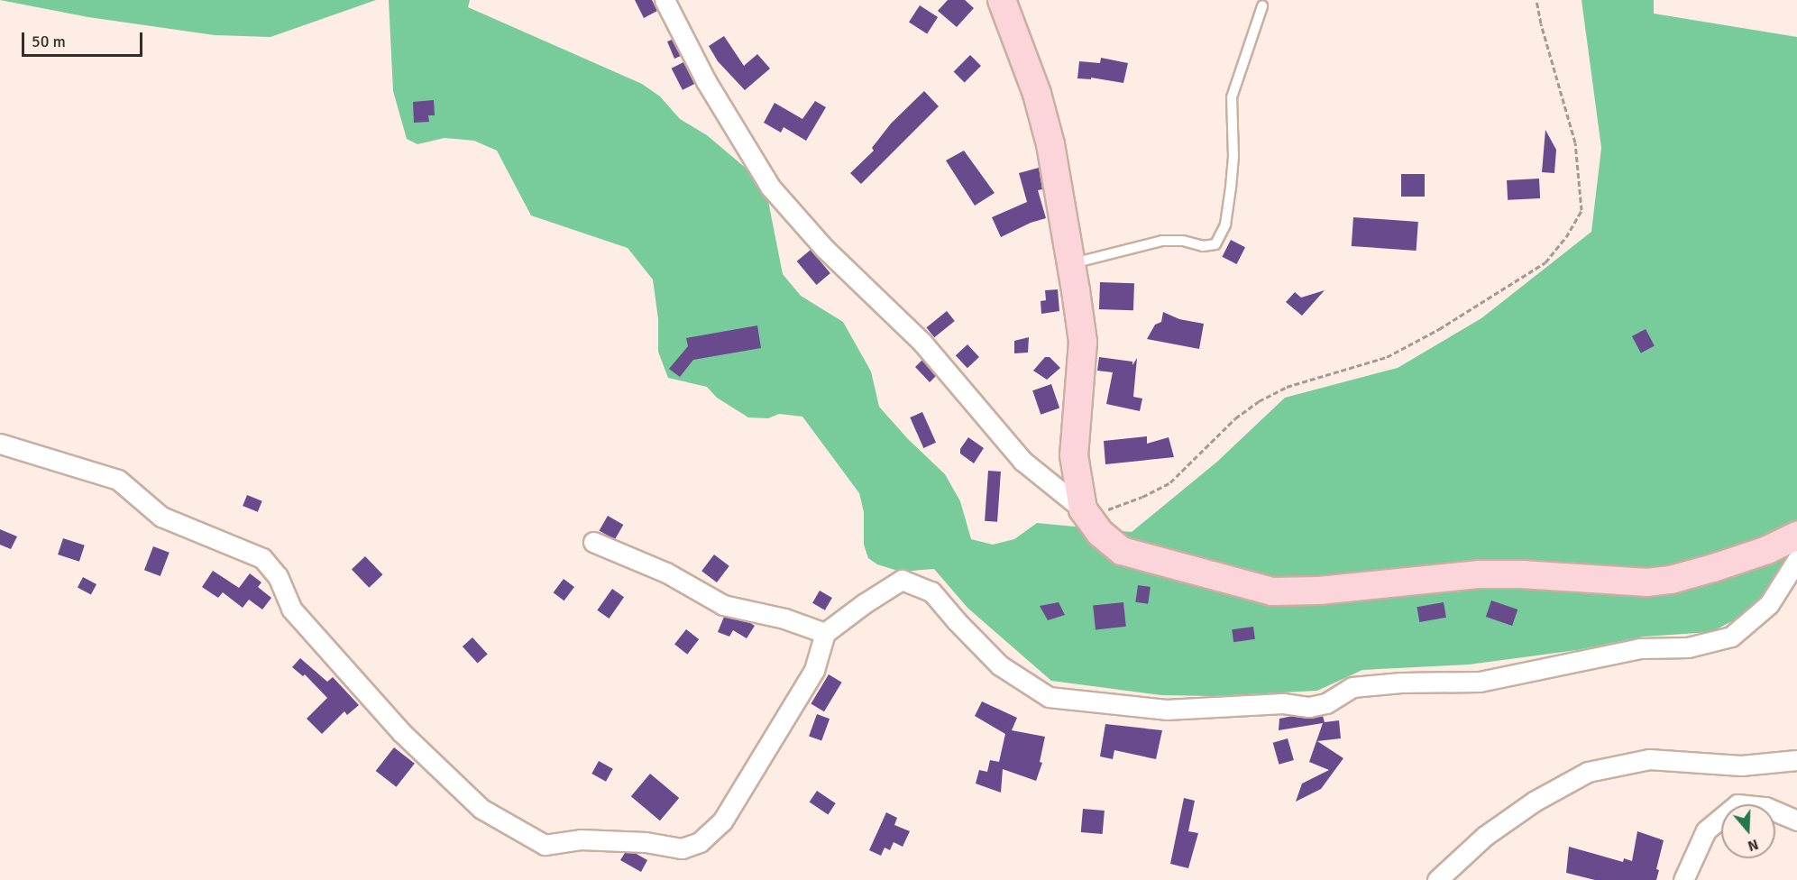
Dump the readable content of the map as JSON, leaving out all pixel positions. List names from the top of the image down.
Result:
{
  "scale_bar": "50 m",
  "north": "bottom"
}
